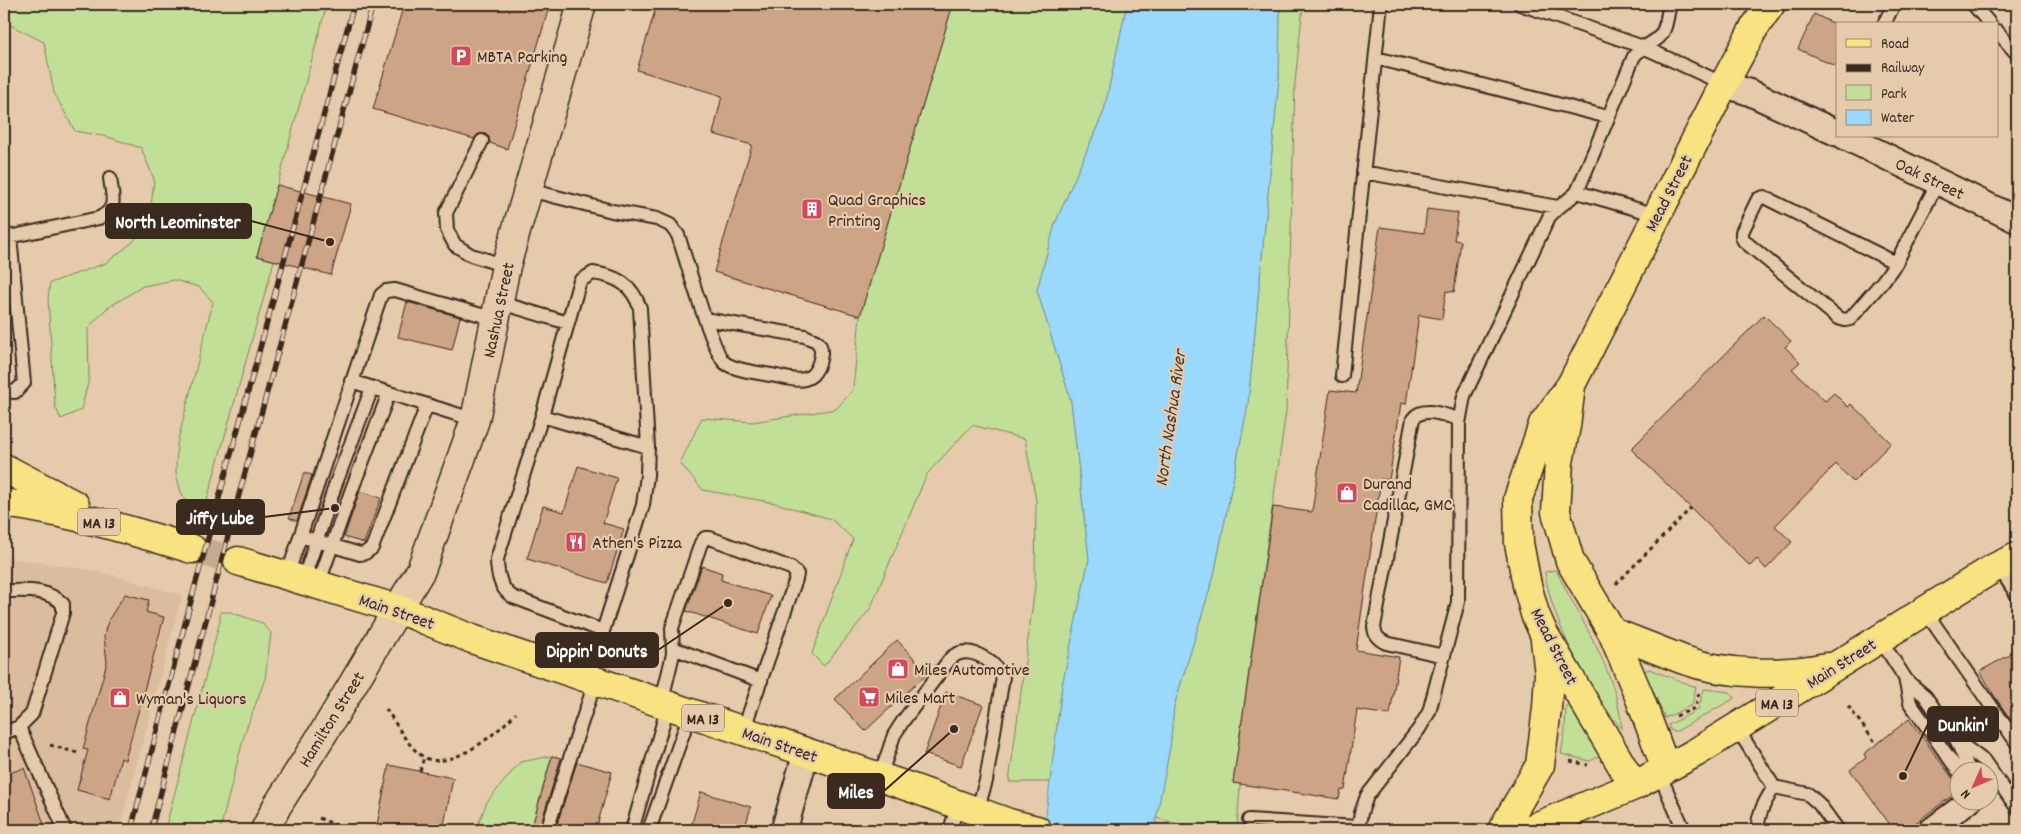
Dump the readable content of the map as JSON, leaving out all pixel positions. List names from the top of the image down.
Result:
{
  "streets": {
    "main road": [
      "Mead Street",
      "Nashua Street",
      "MA 13",
      "Main Street",
      "Hamilton Street"
    ],
    "street": ["Oak Street"]
  },
  "crossings": [
    ["Oak Street", "Mead Street"],
    ["Mead Street", "Main Street"],
    ["Nashua Street", "Main Street"],
    ["Nashua Street", "Hamilton Street"],
    ["Main Street", "Hamilton Street"]
  ],
  "water": ["North Nashua River"],
  "places": {
    "parking": ["MBTA Parking"],
    "building": ["Quad Graphics Printing"],
    "other": [
      "North Leominster",
      "Jiffy Lube",
      "Dippin' Donuts",
      "Miles",
      "Dunkin'"
    ],
    "shop": ["Durand Cadillac, GMC", "Miles Automotive", "Wyman's Liquors"],
    "restaurant": ["Athen's Pizza"],
    "supermarket": ["Miles Mart"]
  },
  "legend": [
    "Road",
    "Railway",
    "Park",
    "Water"
  ],
  "north": "bottom left"
}
